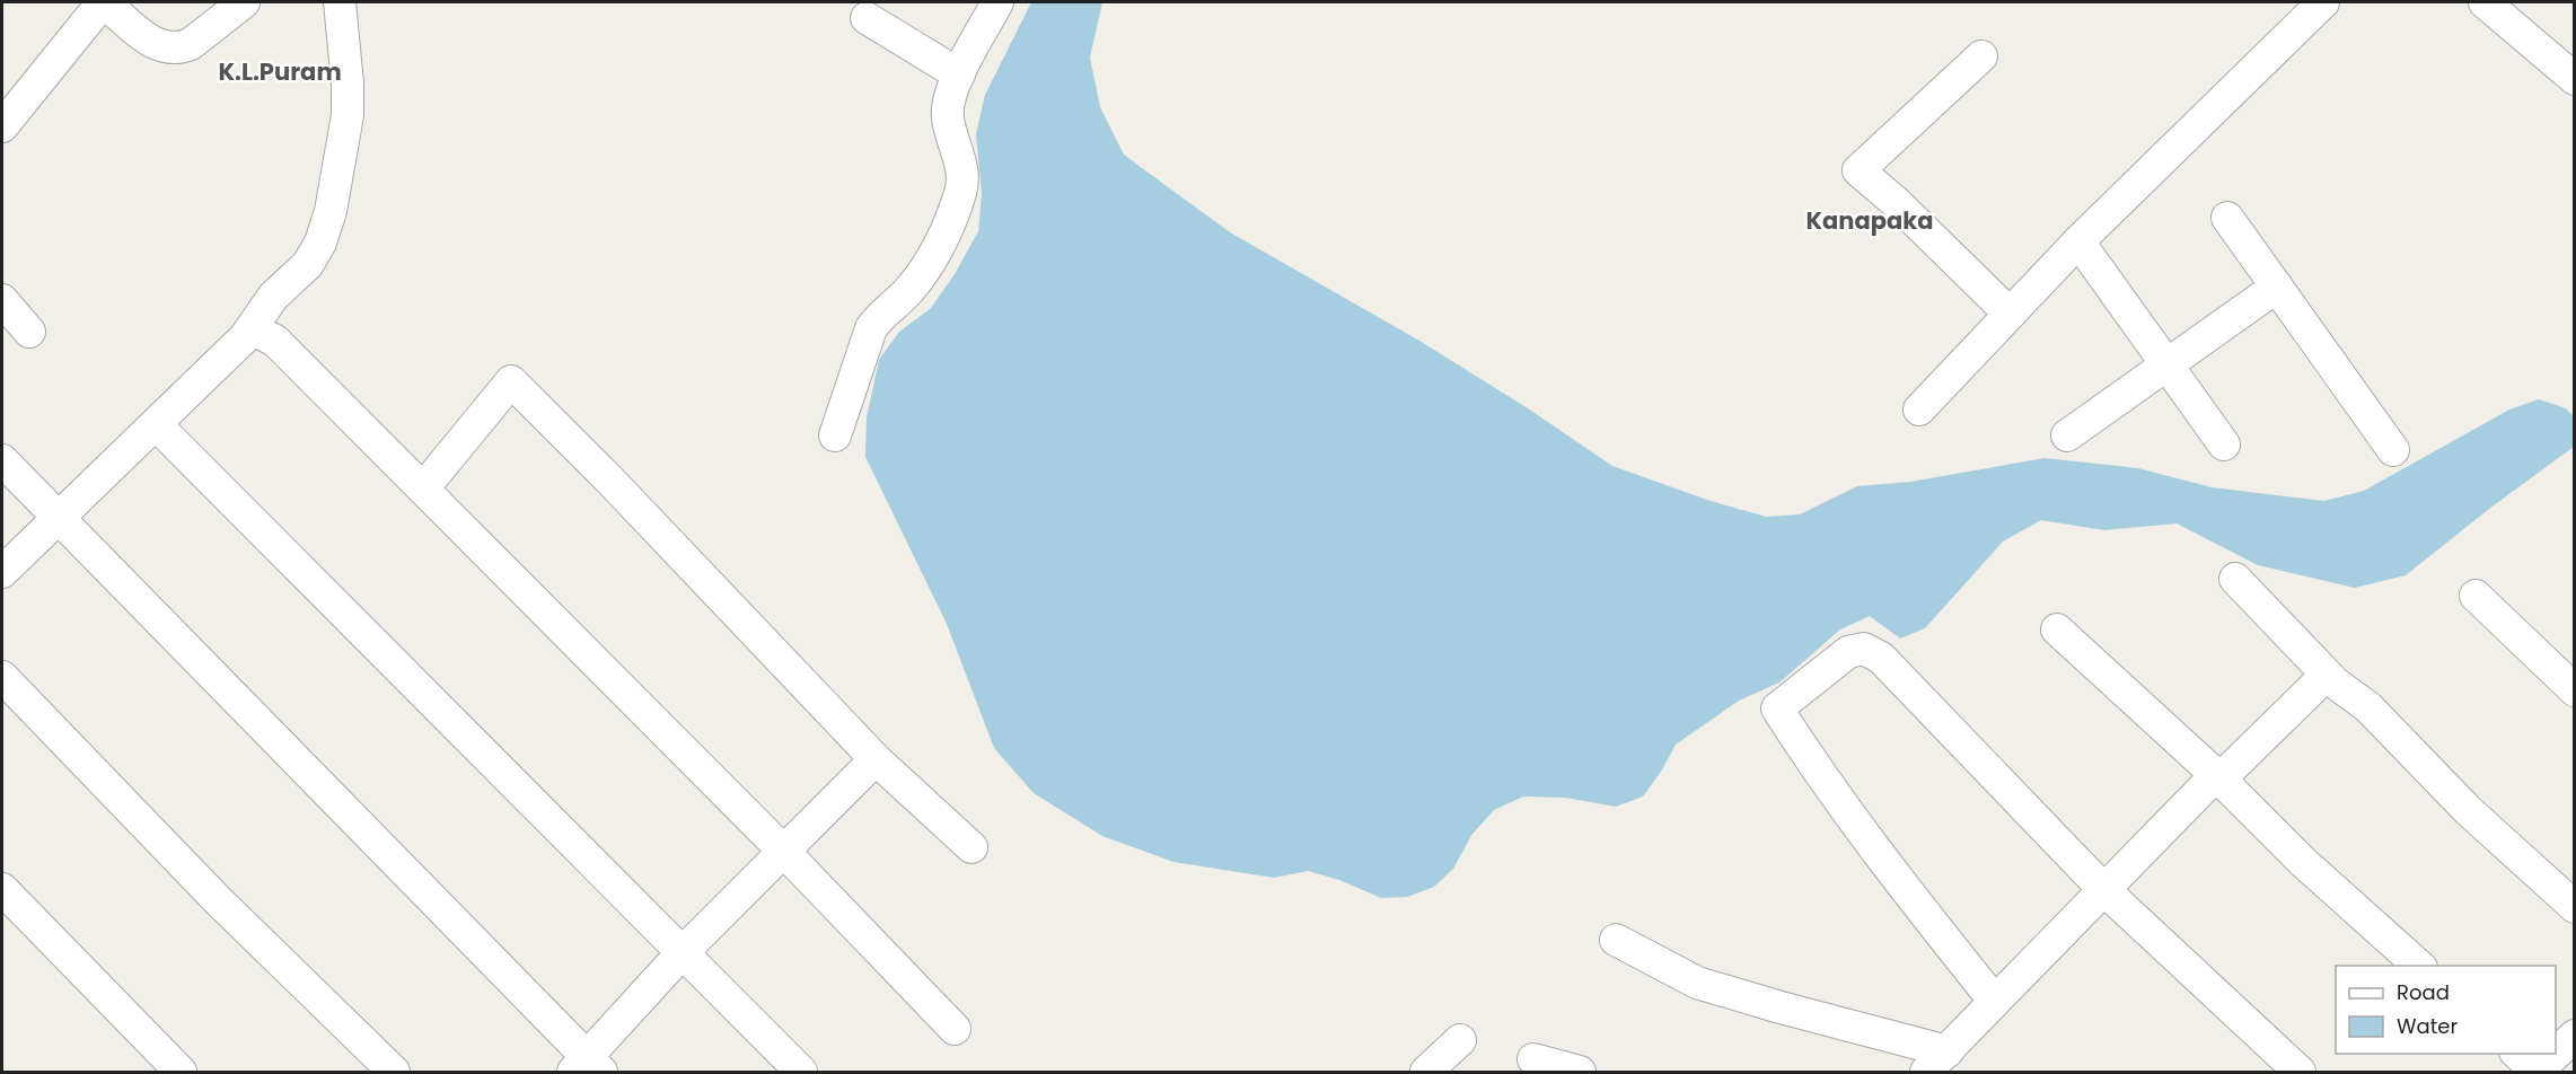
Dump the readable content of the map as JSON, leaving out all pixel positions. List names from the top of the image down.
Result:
{
  "districts": ["K.L.Puram", "Kanapaka"],
  "legend": ["Road", "Water"]
}
